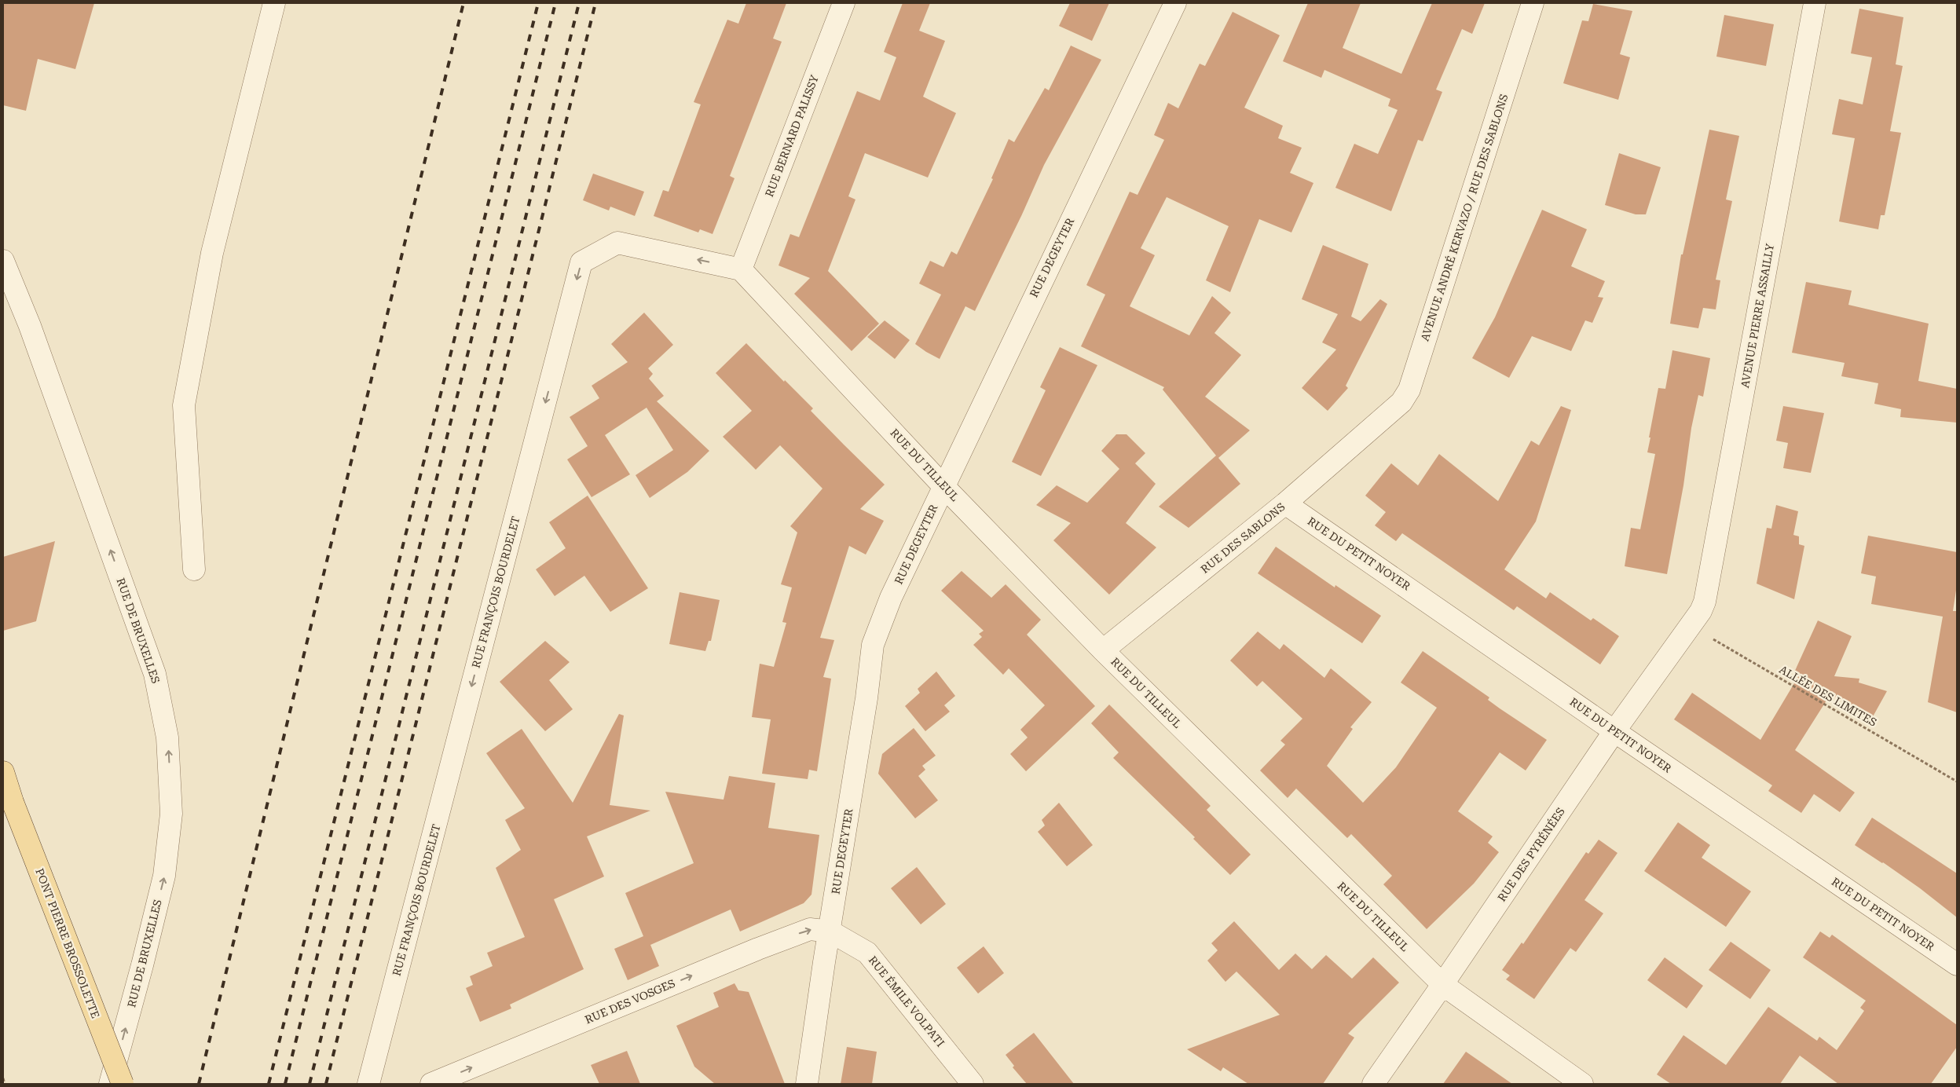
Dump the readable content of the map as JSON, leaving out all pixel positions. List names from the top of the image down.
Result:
{
  "streets": {
    "main road": ["PONT PIERRE BROSSOLETTE"],
    "street": [
      "RUE BERNARD PALISSY",
      "AVENUE ANDRÉ KERVAZO / RUE DES SABLONS",
      "RUE DEGEYTER",
      "AVENUE PIERRE ASSAILLY",
      "RUE DU TILLEUL",
      "RUE DES SABLONS",
      "RUE DU PETIT NOYER",
      "RUE FRANÇOIS BOURDELET",
      "RUE DE BRUXELLES",
      "RUE DES PYRÉNÉES",
      "RUE DES VOSGES",
      "RUE ÉMILE VOLPATI"
    ],
    "path": ["ALLÉE DES LIMITES"]
  },
  "crossings": [
    ["RUE BERNARD PALISSY", "RUE DU TILLEUL"],
    ["RUE BERNARD PALISSY", "RUE FRANÇOIS BOURDELET"],
    ["AVENUE ANDRÉ KERVAZO / RUE DES SABLONS", "RUE DES SABLONS"],
    ["RUE DEGEYTER", "RUE DU TILLEUL"],
    ["RUE DEGEYTER", "RUE DES VOSGES"],
    ["RUE DEGEYTER", "RUE ÉMILE VOLPATI"],
    ["AVENUE PIERRE ASSAILLY", "ALLÉE DES LIMITES"],
    ["AVENUE PIERRE ASSAILLY", "RUE DES PYRÉNÉES"],
    ["RUE DU TILLEUL", "RUE DES SABLONS"],
    ["RUE DU TILLEUL", "RUE FRANÇOIS BOURDELET"],
    ["RUE DU TILLEUL", "RUE DES PYRÉNÉES"],
    ["RUE DES SABLONS", "RUE DU PETIT NOYER"],
    ["RUE DU PETIT NOYER", "RUE DES PYRÉNÉES"],
    ["ALLÉE DES LIMITES", "RUE DES PYRÉNÉES"],
    ["RUE DES VOSGES", "RUE ÉMILE VOLPATI"]
  ],
  "one_way": ["RUE FRANÇOIS BOURDELET", "RUE DES VOSGES"]
}
